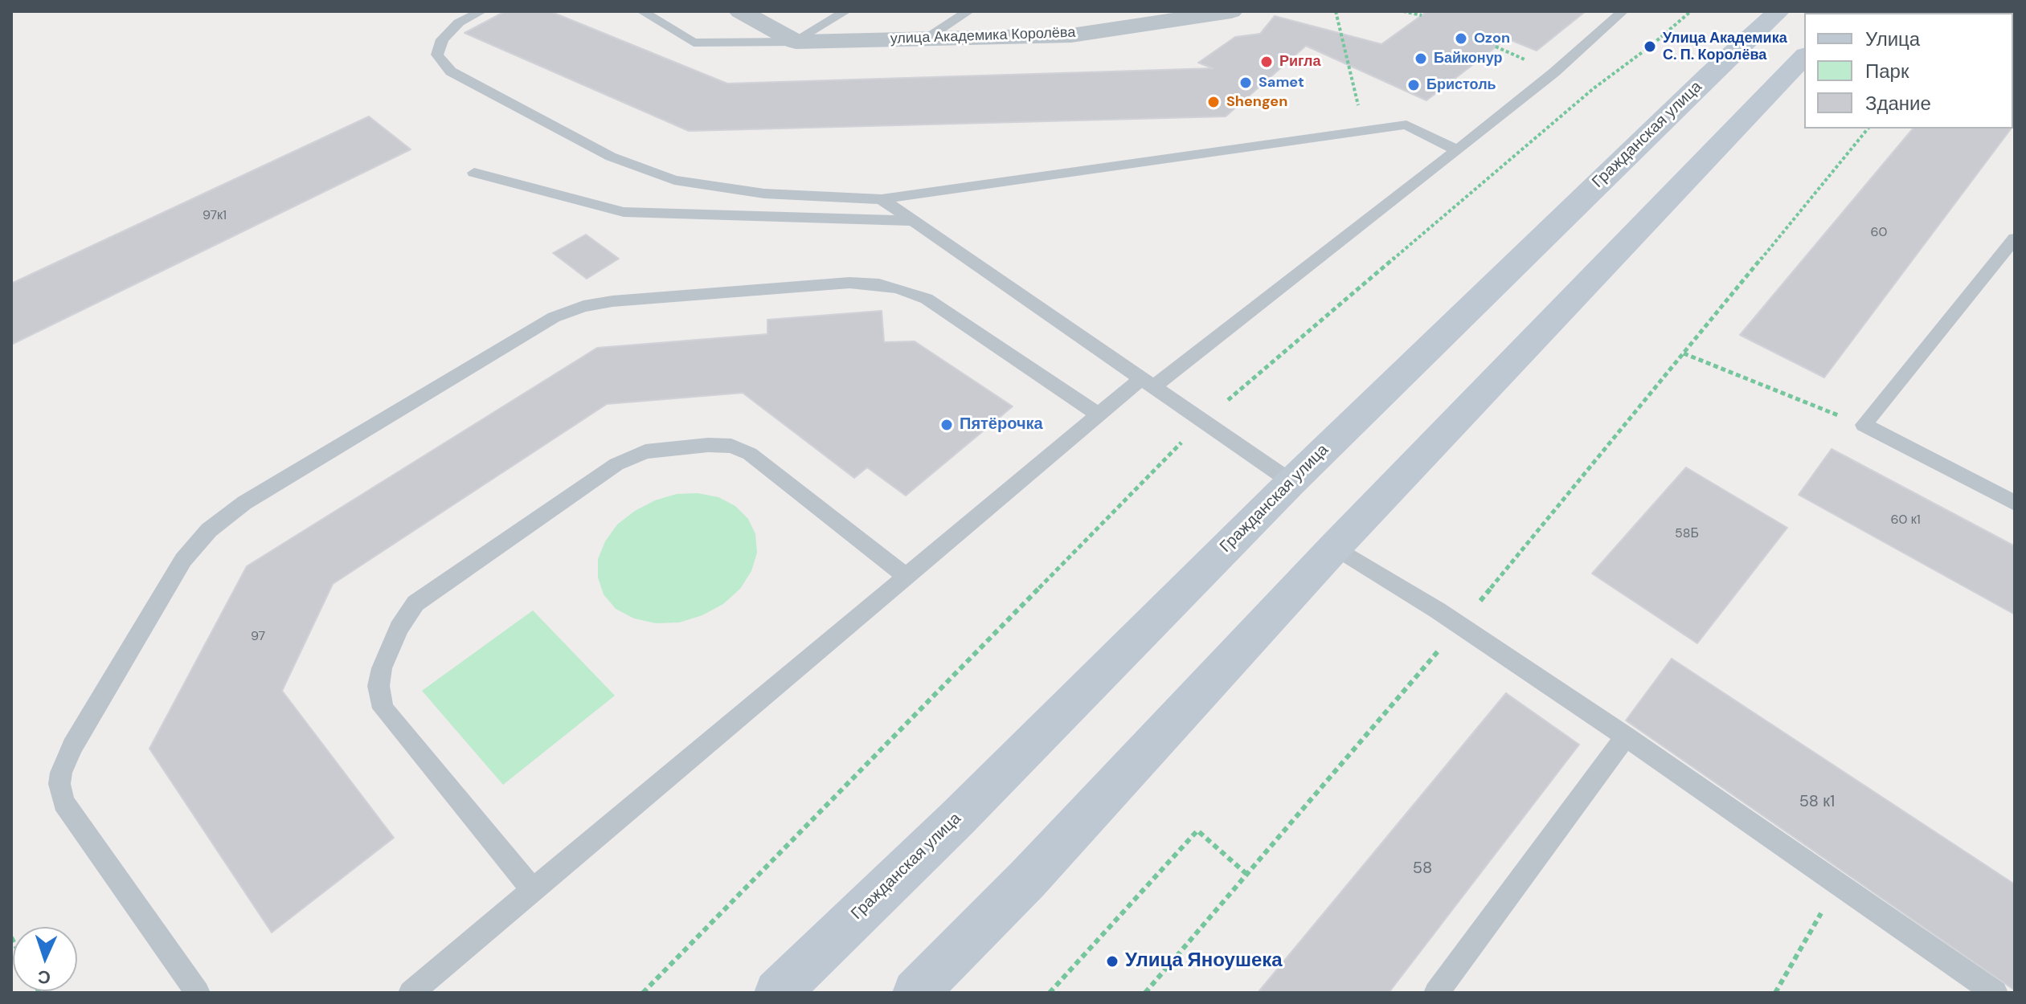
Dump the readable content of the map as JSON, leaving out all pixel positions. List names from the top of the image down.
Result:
{
  "streets": {
    "main road": ["Гражданская улица"],
    "street": ["улица Академика Королёва"]
  },
  "places": [
    "Ozon",
    "Улица Академика С. П. Королёва",
    "Байконур",
    "Ригла",
    "Samet",
    "Бристоль",
    "Shengen",
    "Пятёрочка",
    "Улица Яноушека"
  ],
  "house_numbers": [
    "97к1",
    "60",
    "60 к1",
    "58Б",
    "97",
    "58 к1",
    "58"
  ],
  "legend": ["Улица", "Парк", "Здание"],
  "north": "bottom"
}
